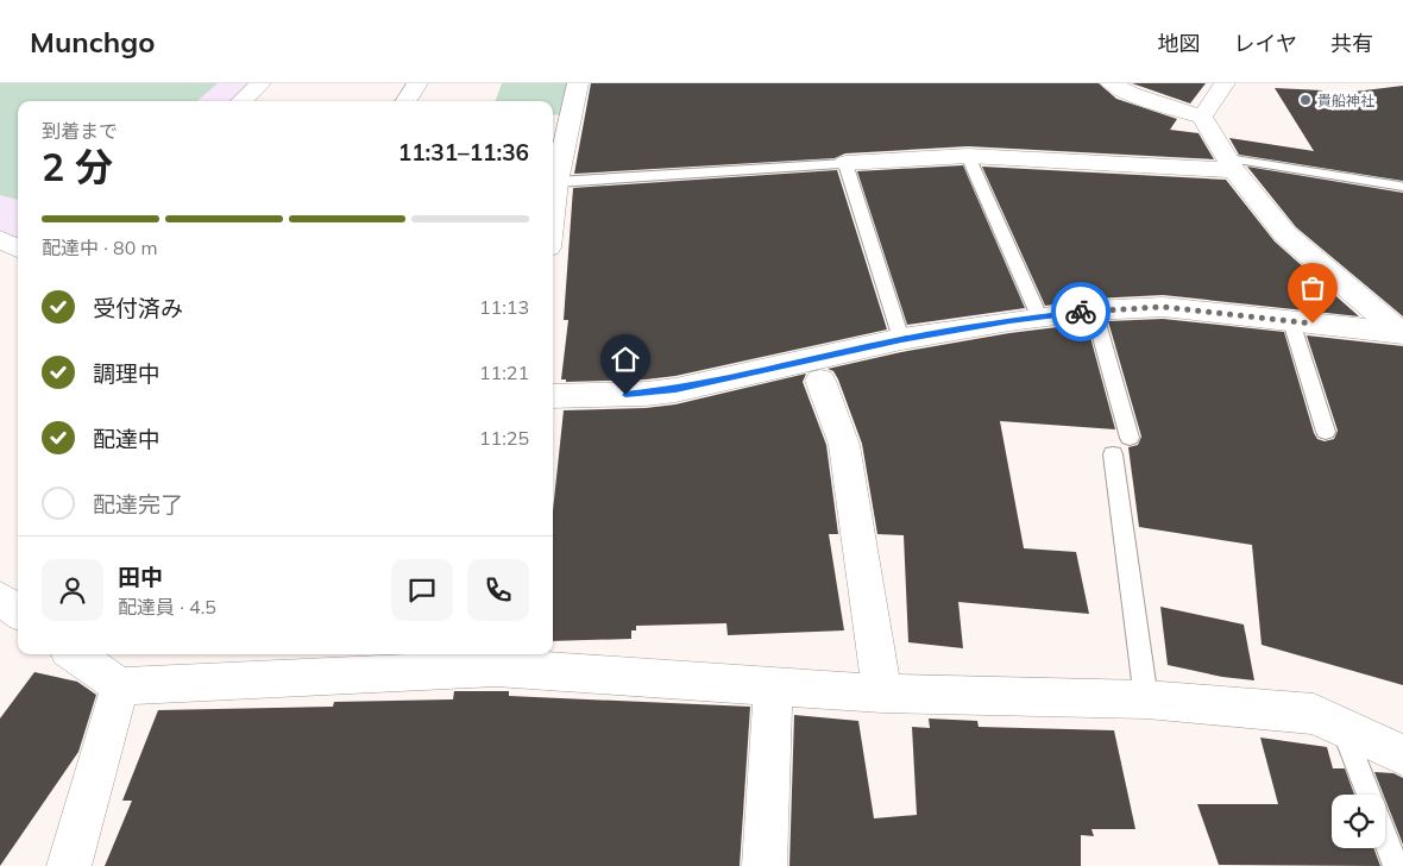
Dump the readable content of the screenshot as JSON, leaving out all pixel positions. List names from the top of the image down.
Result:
{
  "places": ["貴船神社"],
  "page": {
    "header": "Munchgo",
    "nav": ["地図", "レイヤ", "共有"],
    "heading": ["2 分", "到着まで", "11:31–11:36"],
    "panel": ["田中", "配達員 · 4.5"],
    "bar": "配達中 · 80 m",
    "list": [
      ["受付済み", "11:13"],
      ["調理中", "11:21"],
      ["配達中", "11:25"],
      "配達完了"
    ]
  }
}
